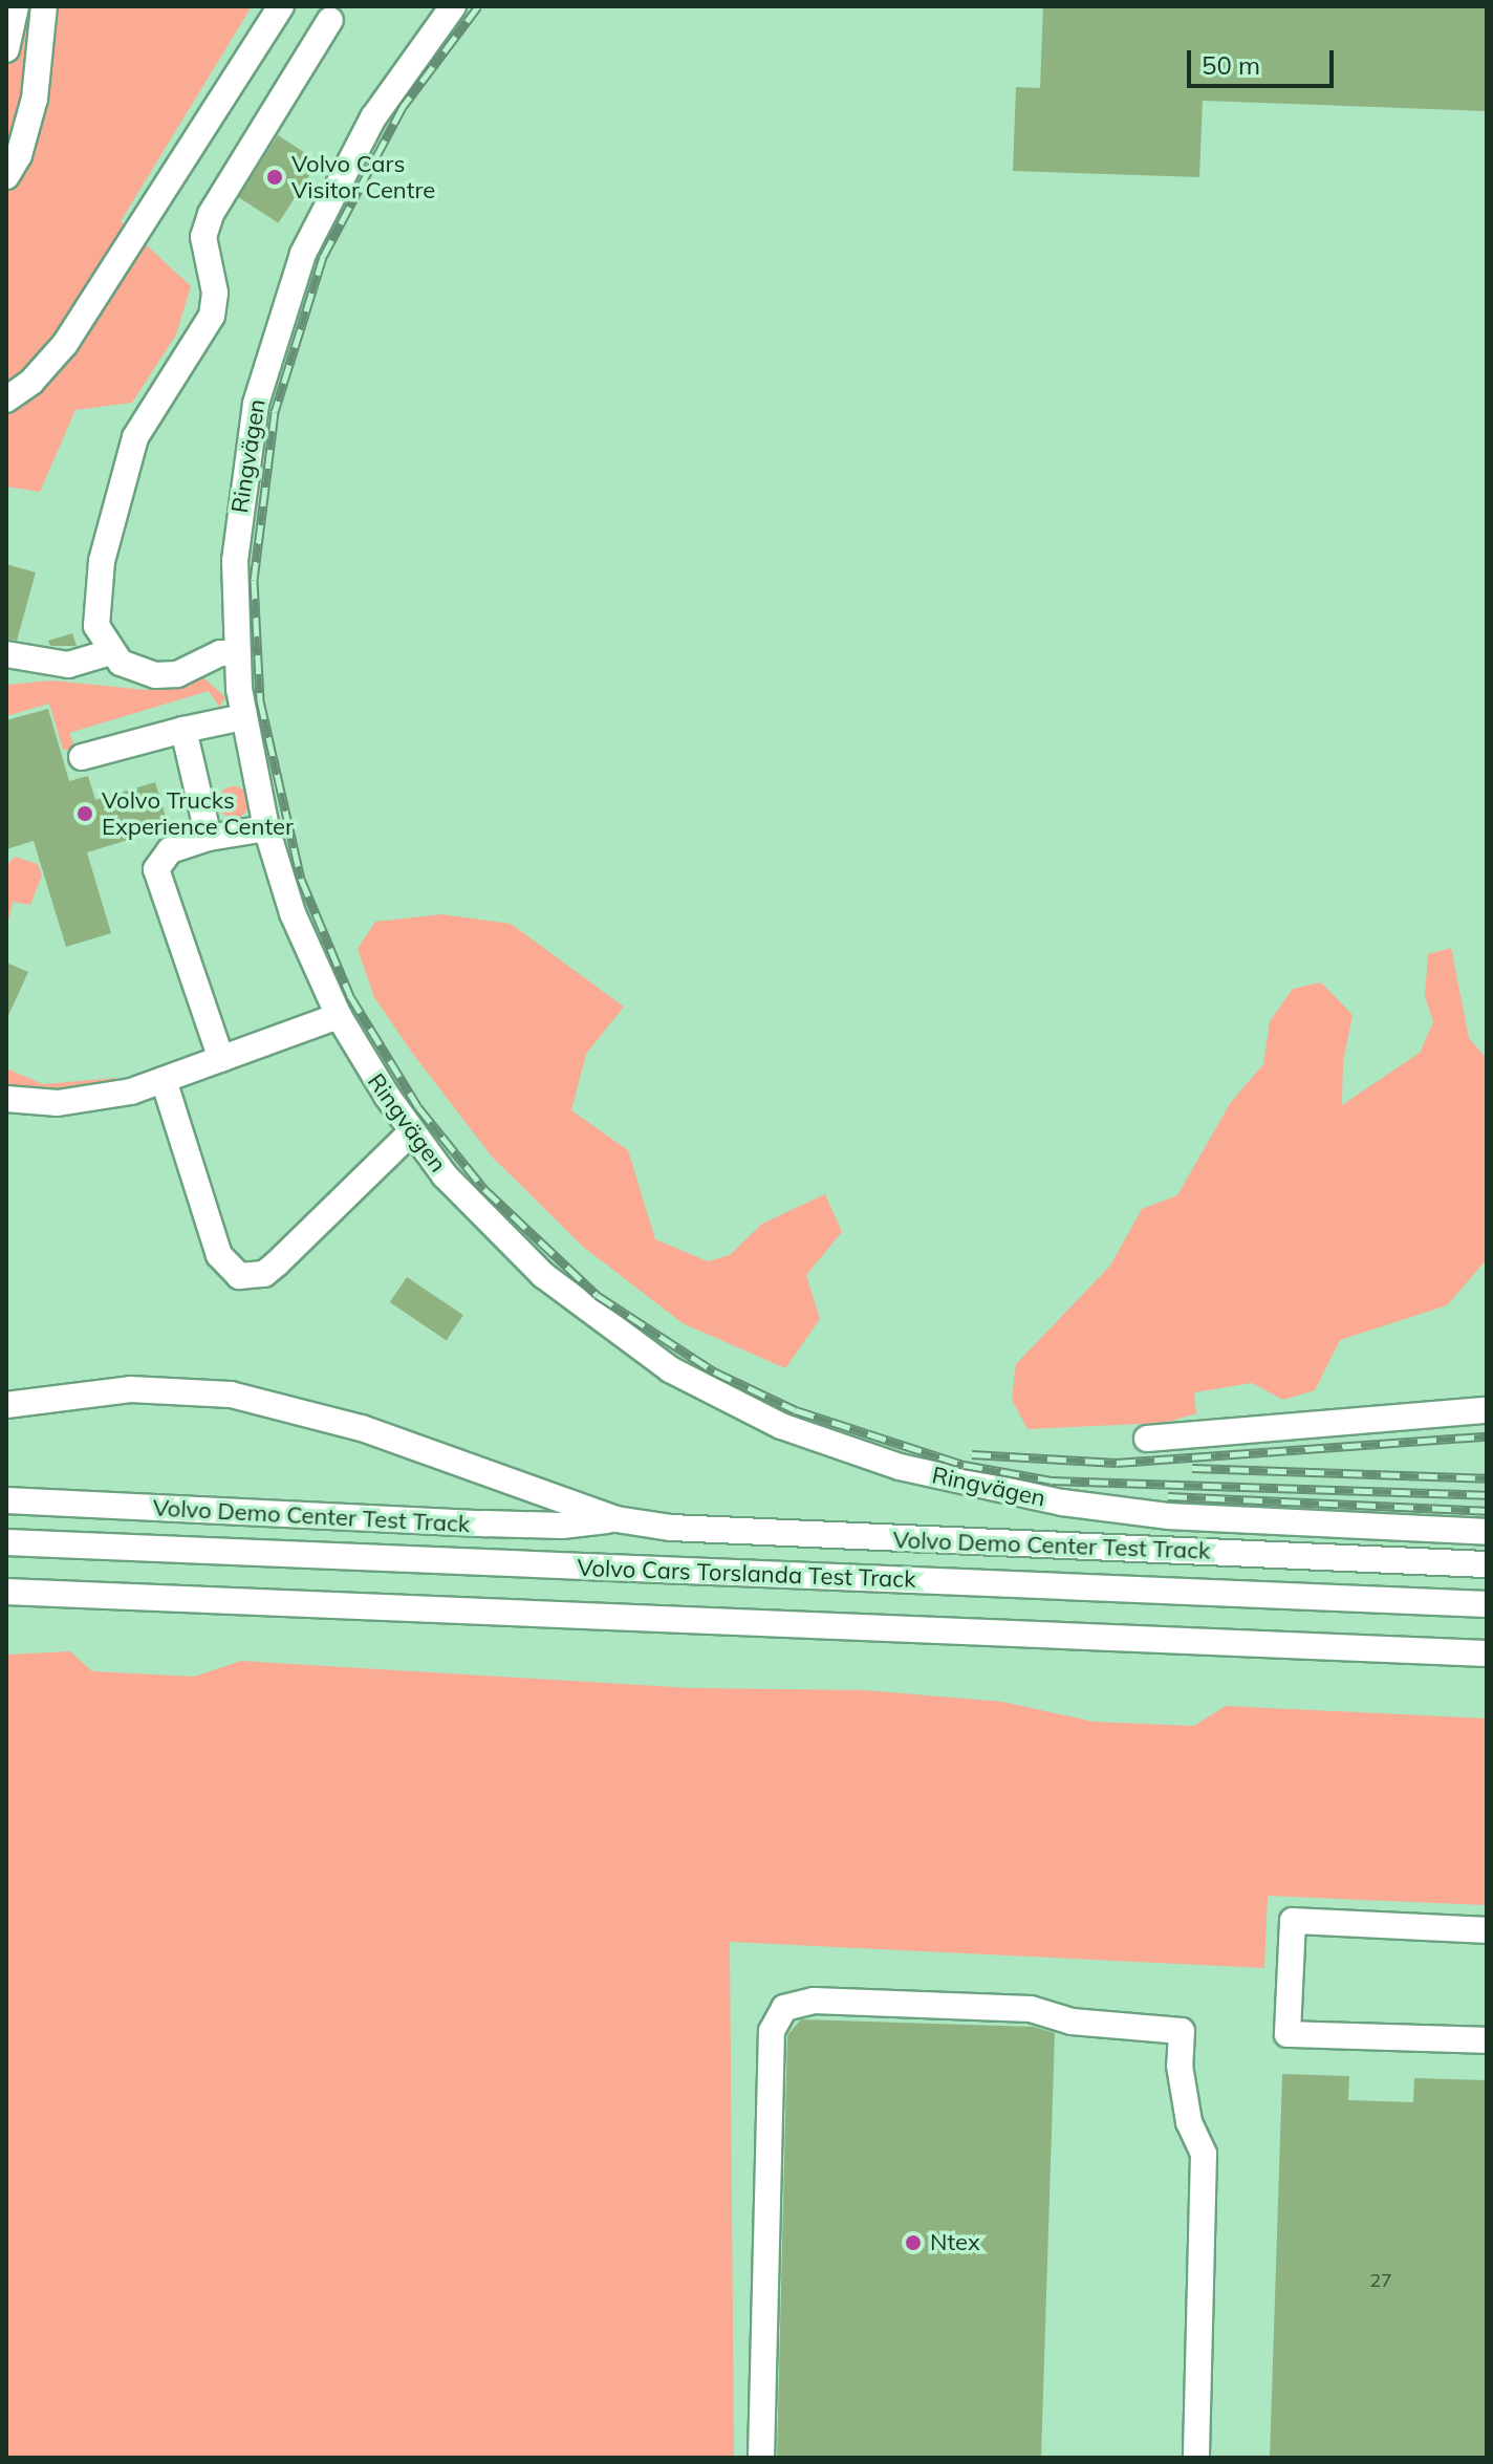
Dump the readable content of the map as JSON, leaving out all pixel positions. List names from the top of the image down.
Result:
{
  "streets": {
    "street": ["Ringvägen", "Volvo Demo Center Test Track", "Volvo Cars Torslanda Test Track"]
  },
  "places": ["Volvo Cars Visitor Centre", "Volvo Trucks Experience Center", "Ntex"],
  "house_numbers": ["27"],
  "scale_bar": "50 m"
}
